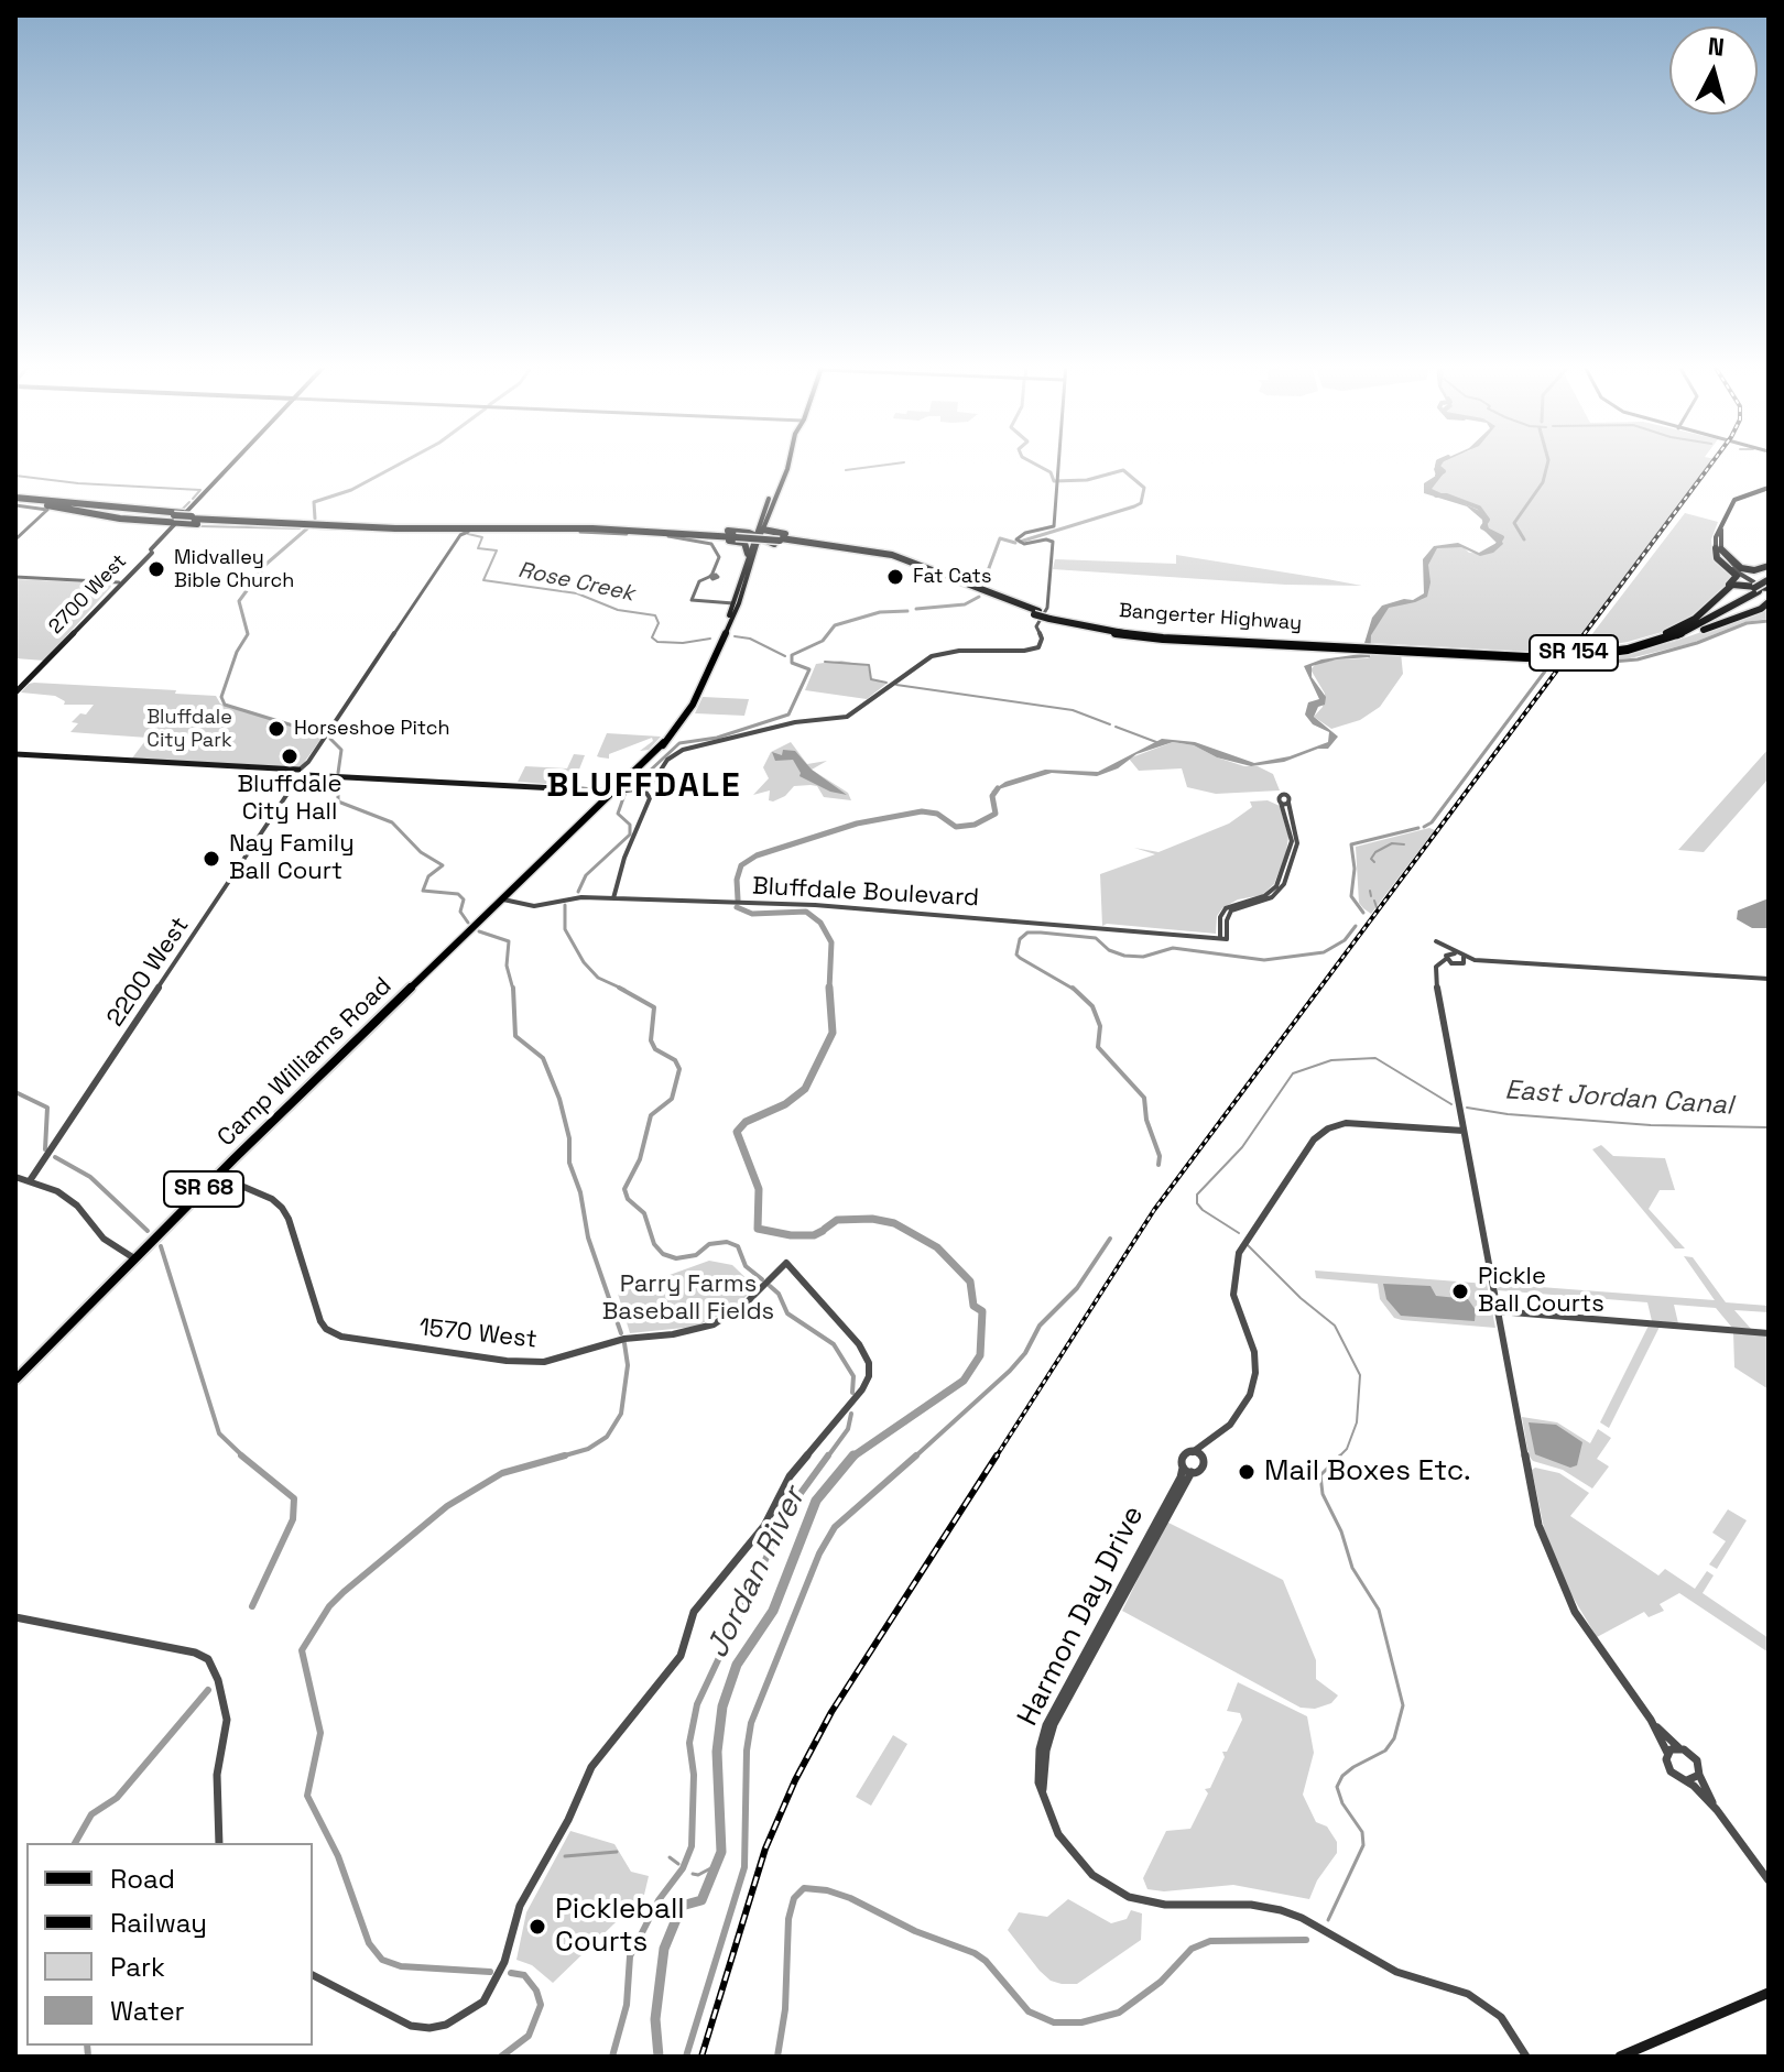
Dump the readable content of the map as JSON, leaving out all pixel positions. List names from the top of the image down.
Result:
{
  "streets": {
    "highway": ["Bangerter Highway", "SR 154"],
    "main road": ["2700 West", "Camp Williams Road", "SR 68"],
    "street": [
      "Bluffdale Boulevard",
      "2200 West",
      "1570 West",
      "Harmon Day Drive"
    ]
  },
  "crossings": [
    ["2700 West", "Bangerter Highway"],
    ["Bluffdale Boulevard", "Camp Williams Road"],
    ["2200 West", "SR 68"],
    ["Camp Williams Road", "SR 68"],
    ["Camp Williams Road", "1570 West"]
  ],
  "districts": ["BLUFFDALE"],
  "water": ["Rose Creek", "East Jordan Canal", "Jordan River"],
  "parks": ["Bluffdale City Park", "Parry Farms Baseball Fields"],
  "places": [
    "Midvalley Bible Church",
    "Fat Cats",
    "Horseshoe Pitch",
    "Bluffdale City Hall",
    "Nay Family Ball Court",
    "Pickle Ball Courts",
    "Mail Boxes Etc.",
    "Pickleball Courts"
  ],
  "legend": [
    "Road",
    "Railway",
    "Park",
    "Water"
  ],
  "north": "top"
}
